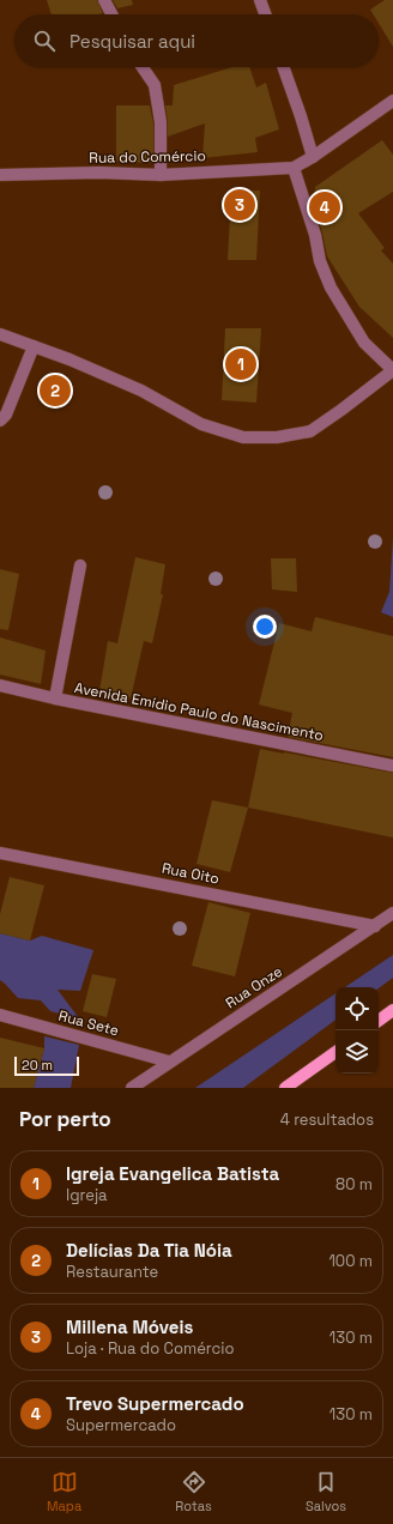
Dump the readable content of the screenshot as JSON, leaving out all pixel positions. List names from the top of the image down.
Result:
{
  "streets": {
    "street": [
      "Rua do Comércio",
      "Avenida Emídio Paulo do Nascimento",
      "Rua Oito",
      "Rua Onze",
      "Rua Sete"
    ]
  },
  "crossings": [
    ["Rua Oito", "Rua Onze"],
    ["Rua Onze", "Rua Sete"]
  ],
  "scale_bar": "20 m",
  "page": {
    "search": "Pesquisar aqui",
    "pins": [
      "3",
      "4",
      "1",
      "2"
    ],
    "scale": "20 m",
    "heading": ["Por perto", "4 resultados"],
    "list": [
      {
        "mark": "1",
        "name": "Igreja Evangelica Batista",
        "note": "Igreja",
        "value": "80 m"
      },
      {
        "mark": "2",
        "name": "Delícias Da Tia Nóia",
        "note": "Restaurante",
        "value": "100 m"
      },
      {
        "mark": "3",
        "name": "Millena Móveis",
        "note": "Loja · Rua do Comércio",
        "value": "130 m"
      },
      {
        "mark": "4",
        "name": "Trevo Supermercado",
        "note": "Supermercado",
        "value": "130 m"
      }
    ],
    "nav": ["Mapa", "Rotas", "Salvos"]
  }
}
